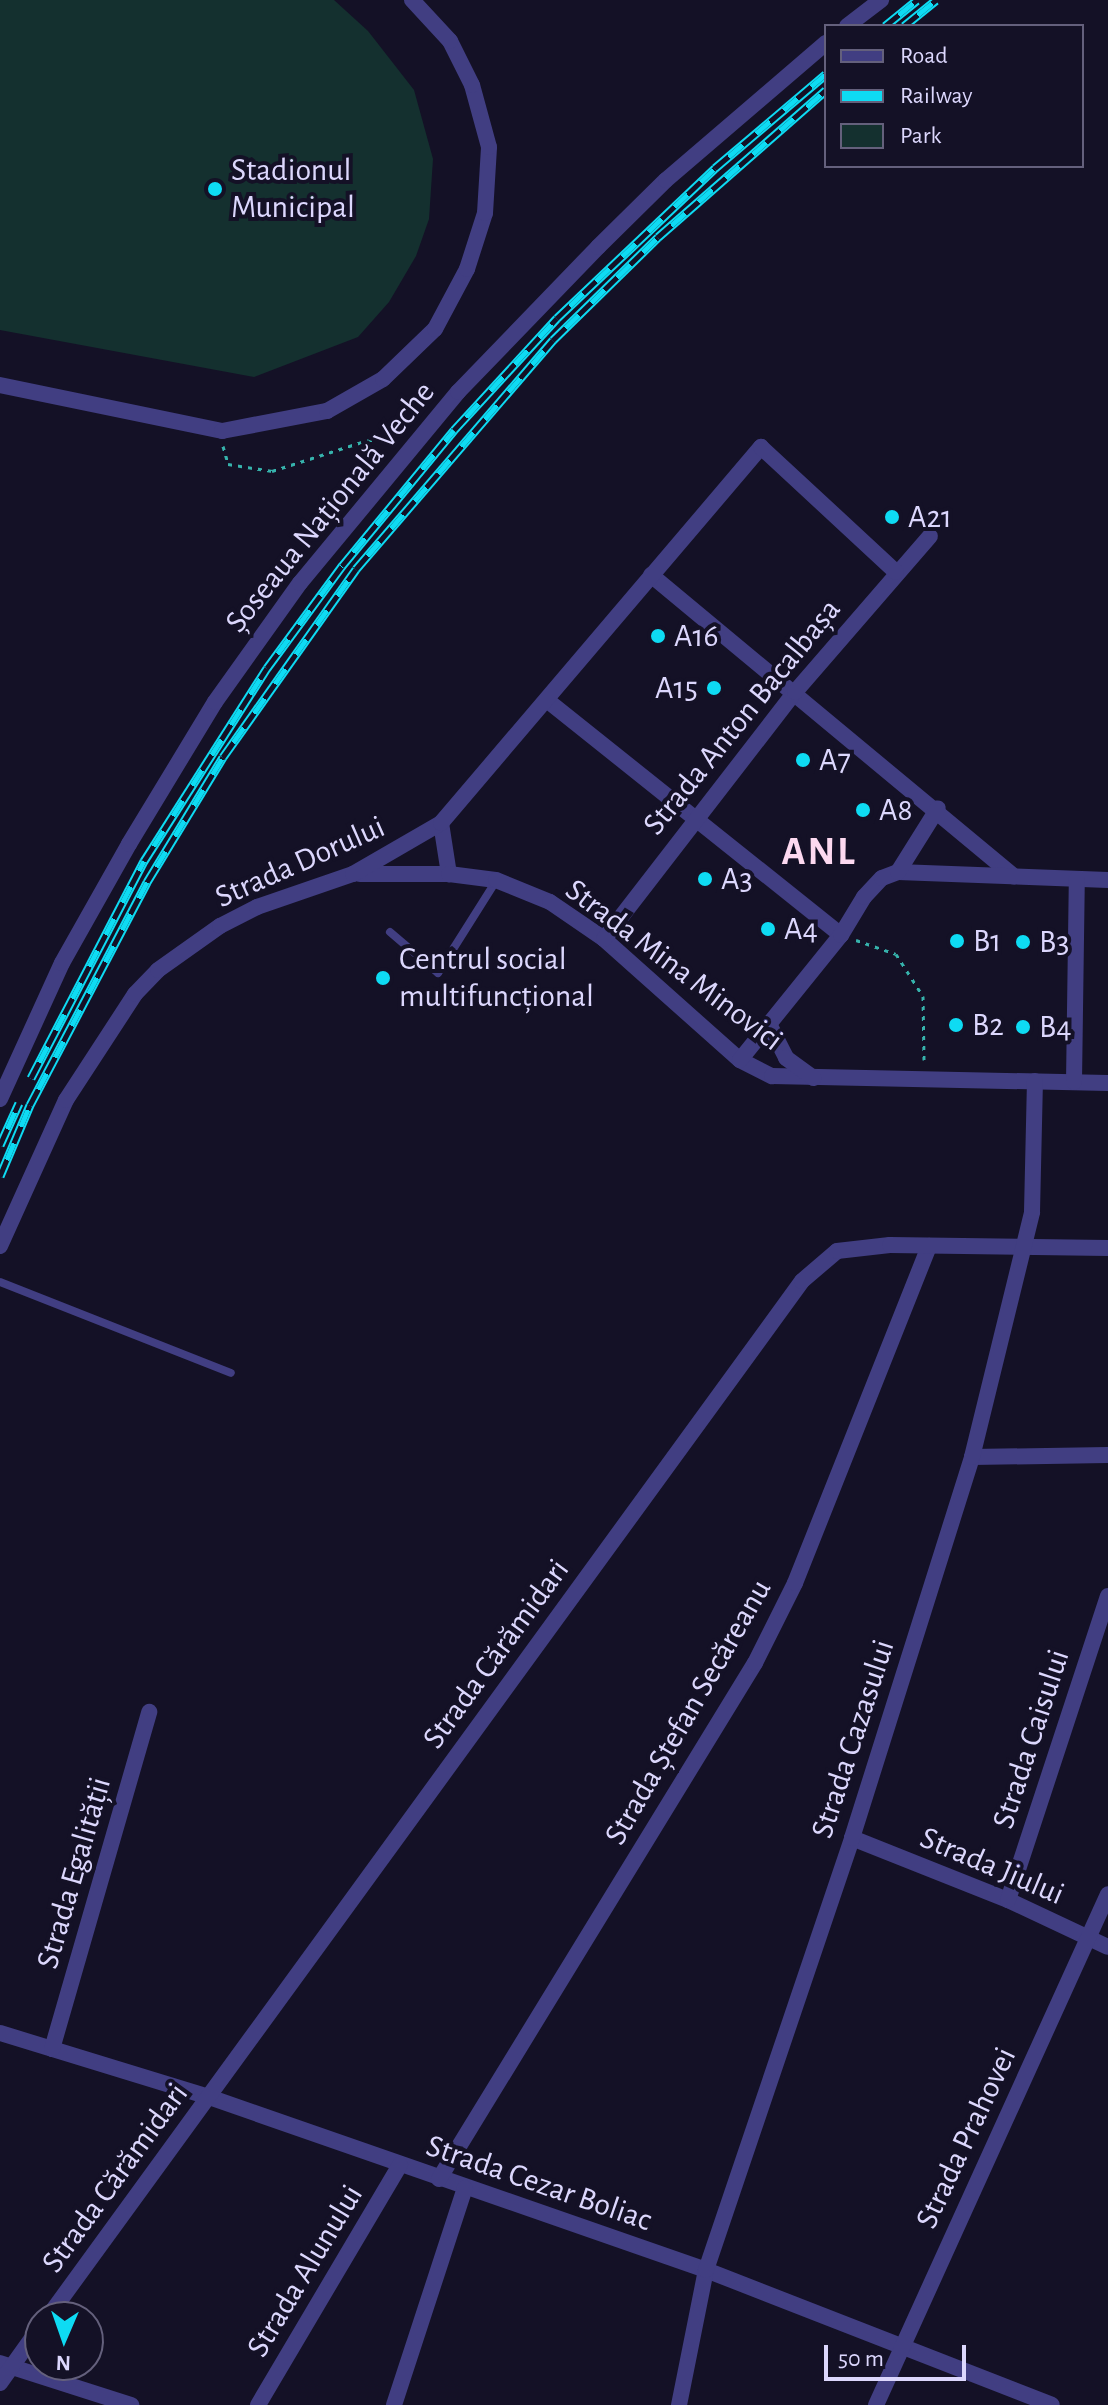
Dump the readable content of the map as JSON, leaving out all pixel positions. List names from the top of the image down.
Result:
{
  "streets": {
    "street": [
      "Șoseaua Națională Veche",
      "Strada Anton Bacalbașa",
      "Strada Dorului",
      "Strada Mina Minovici",
      "Strada Cărămidari",
      "Strada Ștefan Secăreanu",
      "Strada Cazasului",
      "Strada Caisului",
      "Strada Jiului",
      "Strada Egalității",
      "Strada Prahovei",
      "Strada Cezar Boliac",
      "Strada Alunului"
    ]
  },
  "crossings": [
    ["Strada Anton Bacalbașa", "Strada Dorului"],
    ["Strada Anton Bacalbașa", "Strada Mina Minovici"],
    ["Strada Dorului", "Strada Mina Minovici"],
    ["Strada Mina Minovici", "Strada Cazasului"],
    ["Strada Cărămidari", "Strada Ștefan Secăreanu"],
    ["Strada Cărămidari", "Strada Cazasului"],
    ["Strada Cărămidari", "Strada Cezar Boliac"],
    ["Strada Ștefan Secăreanu", "Strada Cezar Boliac"],
    ["Strada Cazasului", "Strada Jiului"],
    ["Strada Cazasului", "Strada Cezar Boliac"],
    ["Strada Caisului", "Strada Jiului"],
    ["Strada Jiului", "Strada Prahovei"],
    ["Strada Egalității", "Strada Cezar Boliac"],
    ["Strada Prahovei", "Strada Cezar Boliac"],
    ["Strada Cezar Boliac", "Strada Alunului"]
  ],
  "districts": ["ANL"],
  "places": [
    "Stadionul Municipal",
    "A21",
    "A16",
    "A15",
    "A7",
    "A8",
    "A3",
    "A4",
    "B1",
    "B3",
    "Centrul social multifuncțional",
    "B2",
    "B4"
  ],
  "legend": ["Road", "Railway", "Park"],
  "scale_bar": "50 m",
  "north": "bottom"
}
